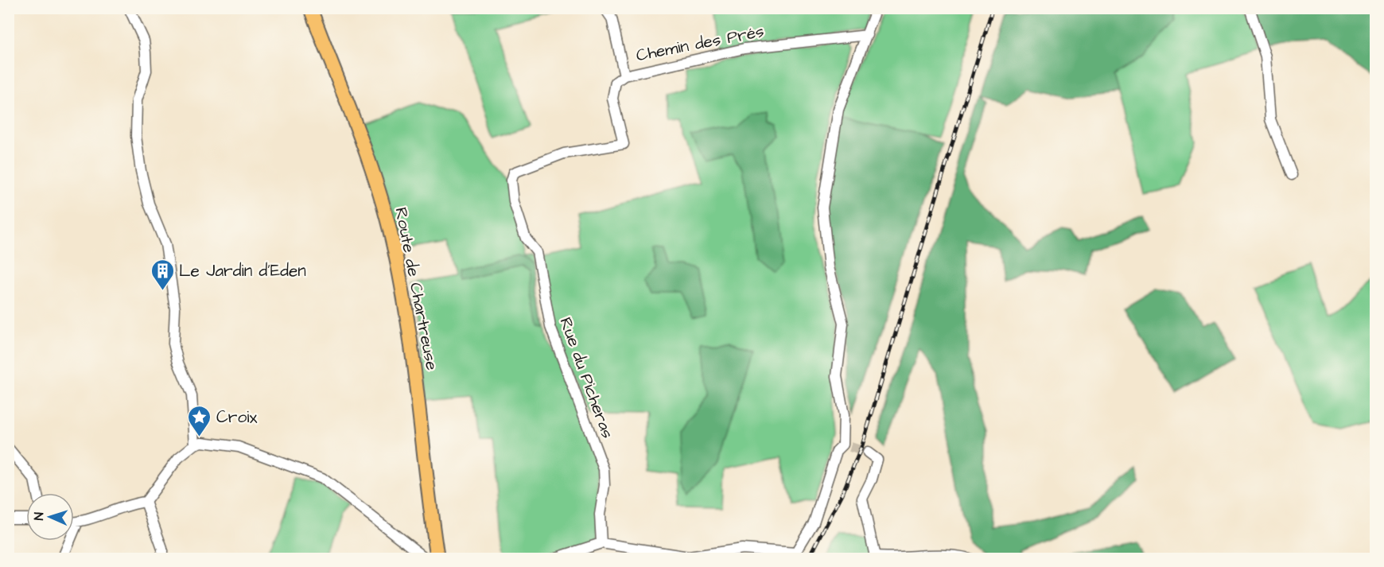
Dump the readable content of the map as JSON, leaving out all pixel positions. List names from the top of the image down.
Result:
{
  "streets": {
    "main road": ["Route de Chartreuse"],
    "street": ["Chemin des Prés", "Rue du Picheras"]
  },
  "crossings": [
    ["Chemin des Prés", "Rue du Picheras"]
  ],
  "places": {
    "building": ["Le Jardin d'Eden"],
    "place": ["Croix"]
  },
  "north": "left"
}
